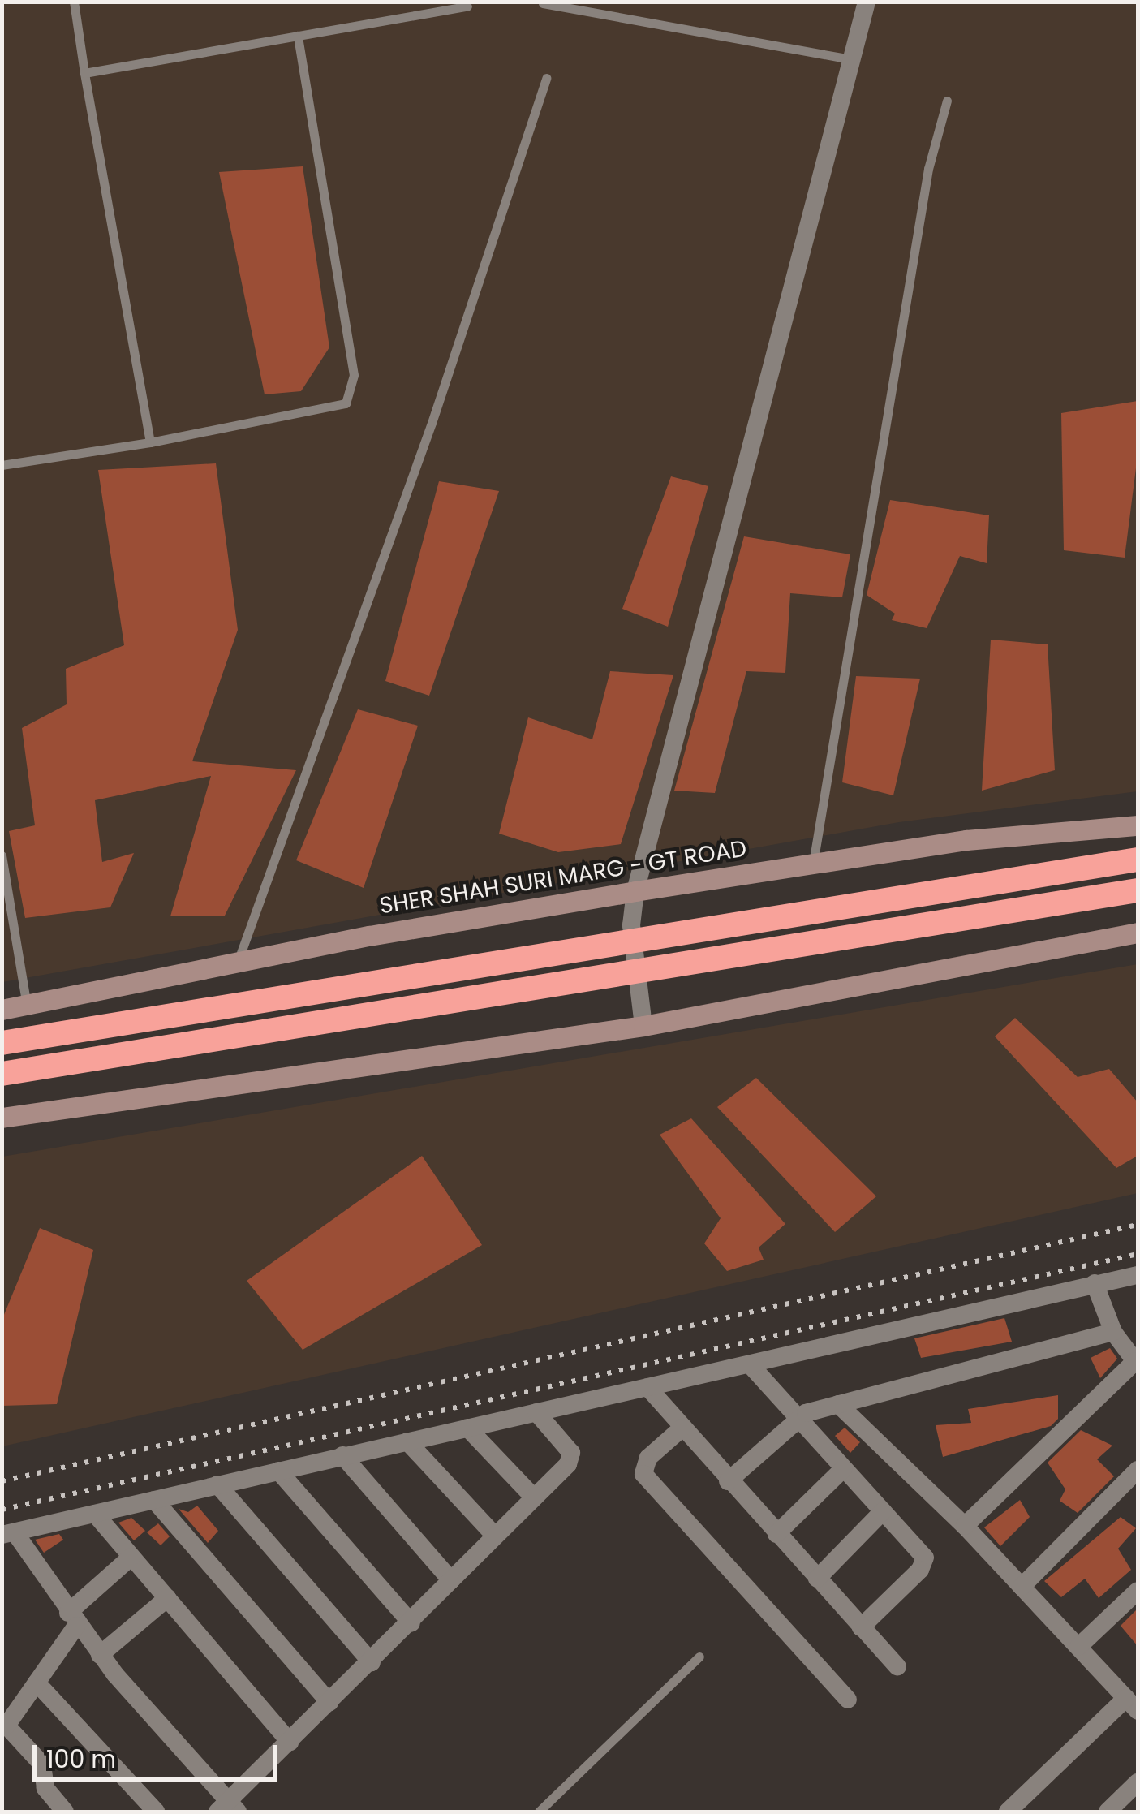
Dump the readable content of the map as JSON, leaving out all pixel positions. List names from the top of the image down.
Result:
{
  "streets": {
    "street": ["SHER SHAH SURI MARG - GT ROAD"]
  },
  "scale_bar": "100 m"
}
